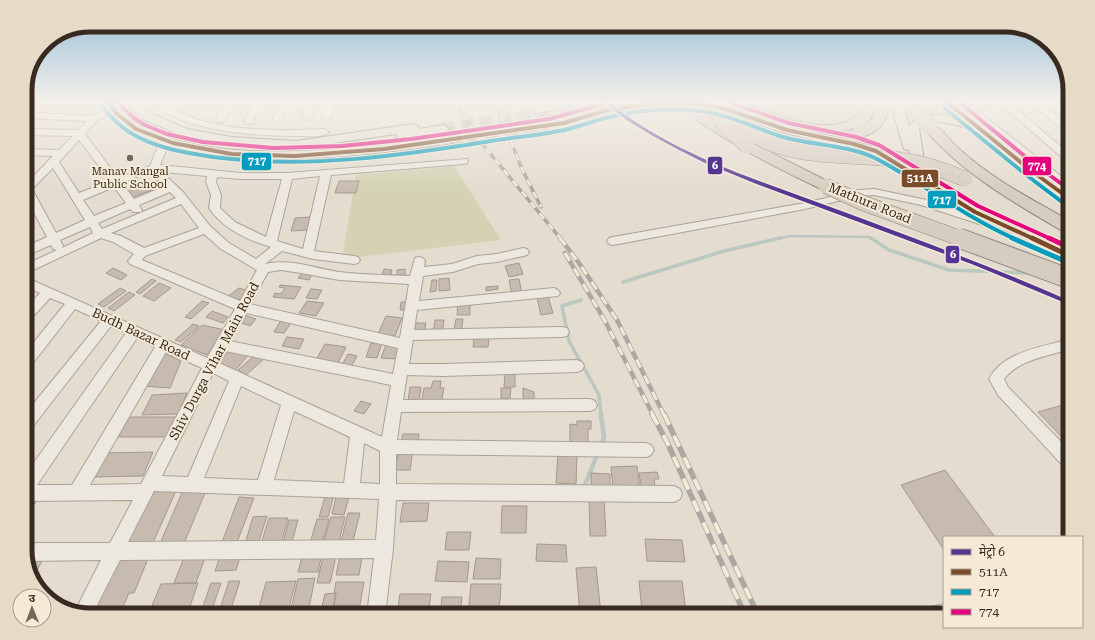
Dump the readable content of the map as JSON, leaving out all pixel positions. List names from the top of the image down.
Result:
{
  "streets": {
    "highway": ["Mathura Road"],
    "street": ["Budh Bazar Road", "Shiv Durga Vihar Main Road"]
  },
  "crossings": [
    ["Budh Bazar Road", "Shiv Durga Vihar Main Road"]
  ],
  "places": ["Manav Mangal Public School"],
  "lines": [
    "metro line 6",
    "transit line 511A",
    "transit line 717",
    "transit line 774"
  ],
  "legend": [
    "मेट्रो 6",
    "511A",
    "717",
    "774"
  ],
  "north": "top"
}
